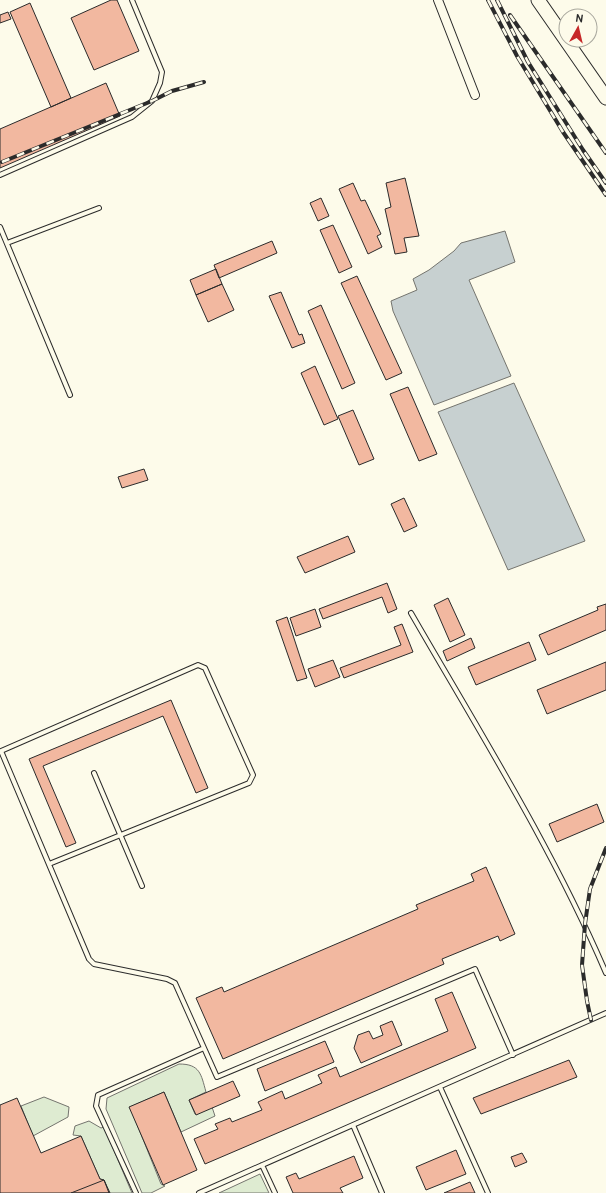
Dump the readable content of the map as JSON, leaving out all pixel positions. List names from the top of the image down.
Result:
{
  "north": "top"
}
